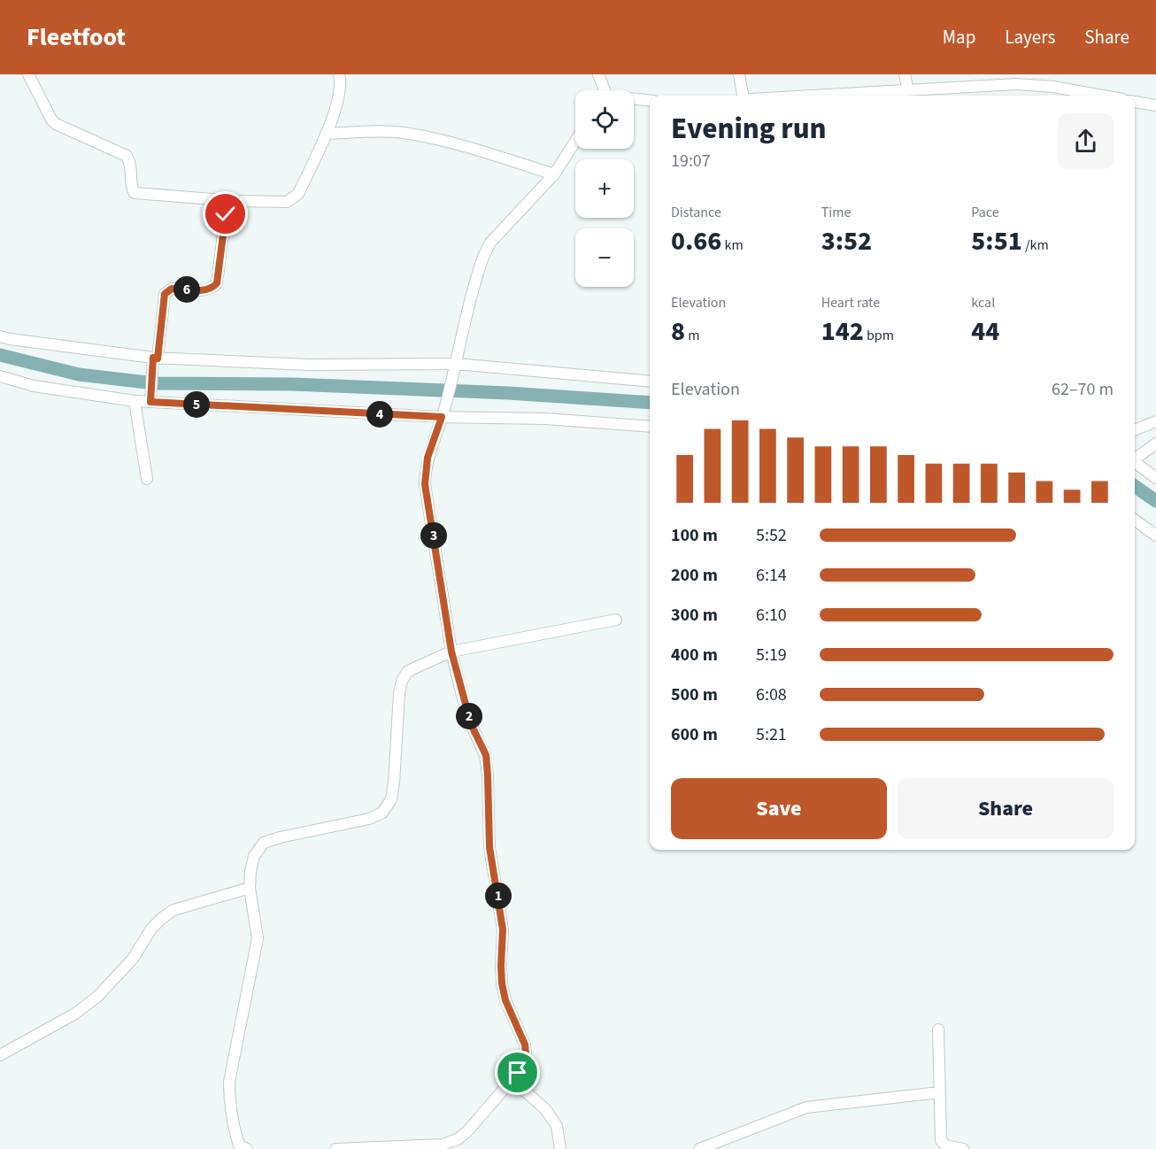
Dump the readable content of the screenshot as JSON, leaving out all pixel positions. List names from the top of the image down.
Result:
{
  "page": {
    "header": "Fleetfoot",
    "nav": ["Map", "Layers", "Share"],
    "map_buttons": ["+", "−"],
    "heading": ["Evening run", "19:07"],
    "stats": [
      ["Distance", "0.66 km"],
      ["Time", "3:52"],
      ["Pace", "5:51 /km"],
      ["Elevation", "8 m"],
      ["Heart rate", "142 bpm"],
      ["kcal", "44"]
    ],
    "pins": [
      "6",
      "5",
      "4",
      "3",
      "2",
      "1"
    ],
    "chart": ["Elevation", "62–70 m"],
    "list": [
      {
        "name": "100 m",
        "note": "5:52"
      },
      {
        "name": "200 m",
        "note": "6:14"
      },
      {
        "name": "300 m",
        "note": "6:10"
      },
      {
        "name": "400 m",
        "note": "5:19"
      },
      {
        "name": "500 m",
        "note": "6:08"
      },
      {
        "name": "600 m",
        "note": "5:21"
      }
    ],
    "buttons": ["Save", "Share"]
  }
}
